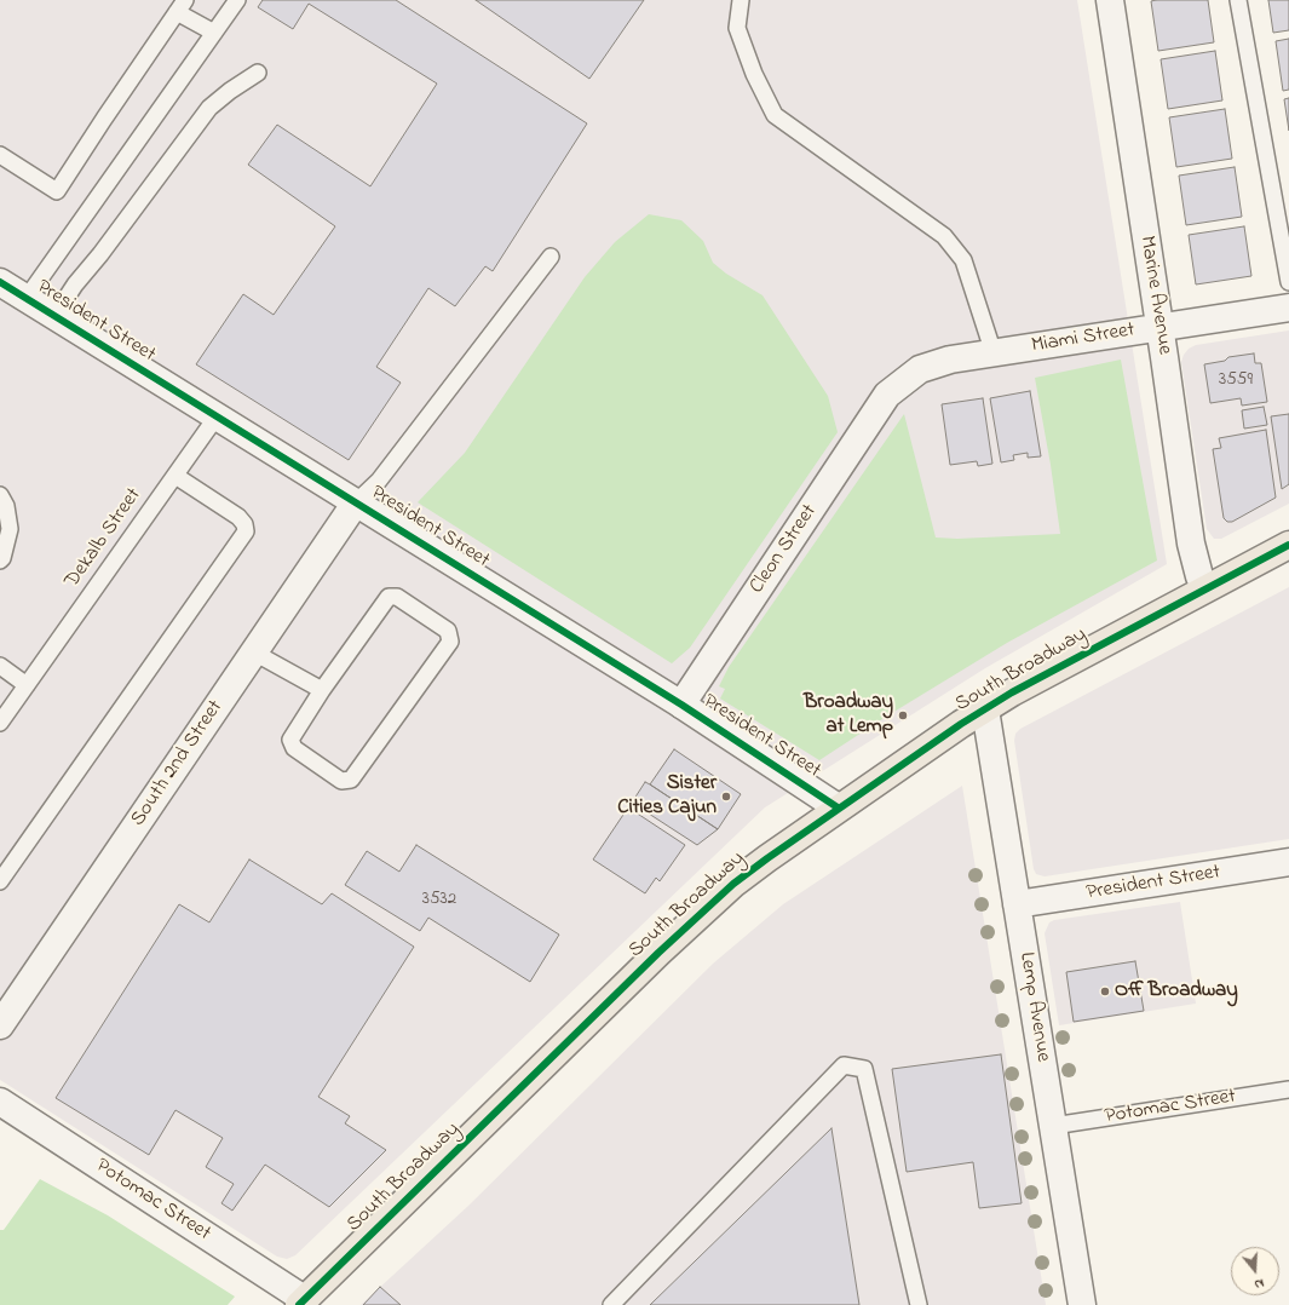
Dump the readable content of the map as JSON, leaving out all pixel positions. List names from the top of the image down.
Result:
{
  "streets": {
    "main road": ["South Broadway"],
    "street": [
      "Marine Avenue",
      "President Street",
      "Miami Street",
      "Cleon Street",
      "South 2nd Street",
      "Lemp Avenue",
      "Potomac Street"
    ],
    "lane": ["Dekalb Street"]
  },
  "crossings": [
    ["Marine Avenue", "Miami Street"],
    ["Marine Avenue", "South Broadway"],
    ["President Street", "Dekalb Street"],
    ["President Street", "Cleon Street"],
    ["President Street", "South Broadway"],
    ["President Street", "South 2nd Street"],
    ["President Street", "Lemp Avenue"],
    ["Miami Street", "Cleon Street"],
    ["South Broadway", "Lemp Avenue"],
    ["South Broadway", "Potomac Street"],
    ["Lemp Avenue", "Potomac Street"]
  ],
  "places": ["Broadway at Lemp", "Sister Cities Cajun", "Off Broadway"],
  "house_numbers": ["3559", "3532"],
  "north": "bottom"
}
